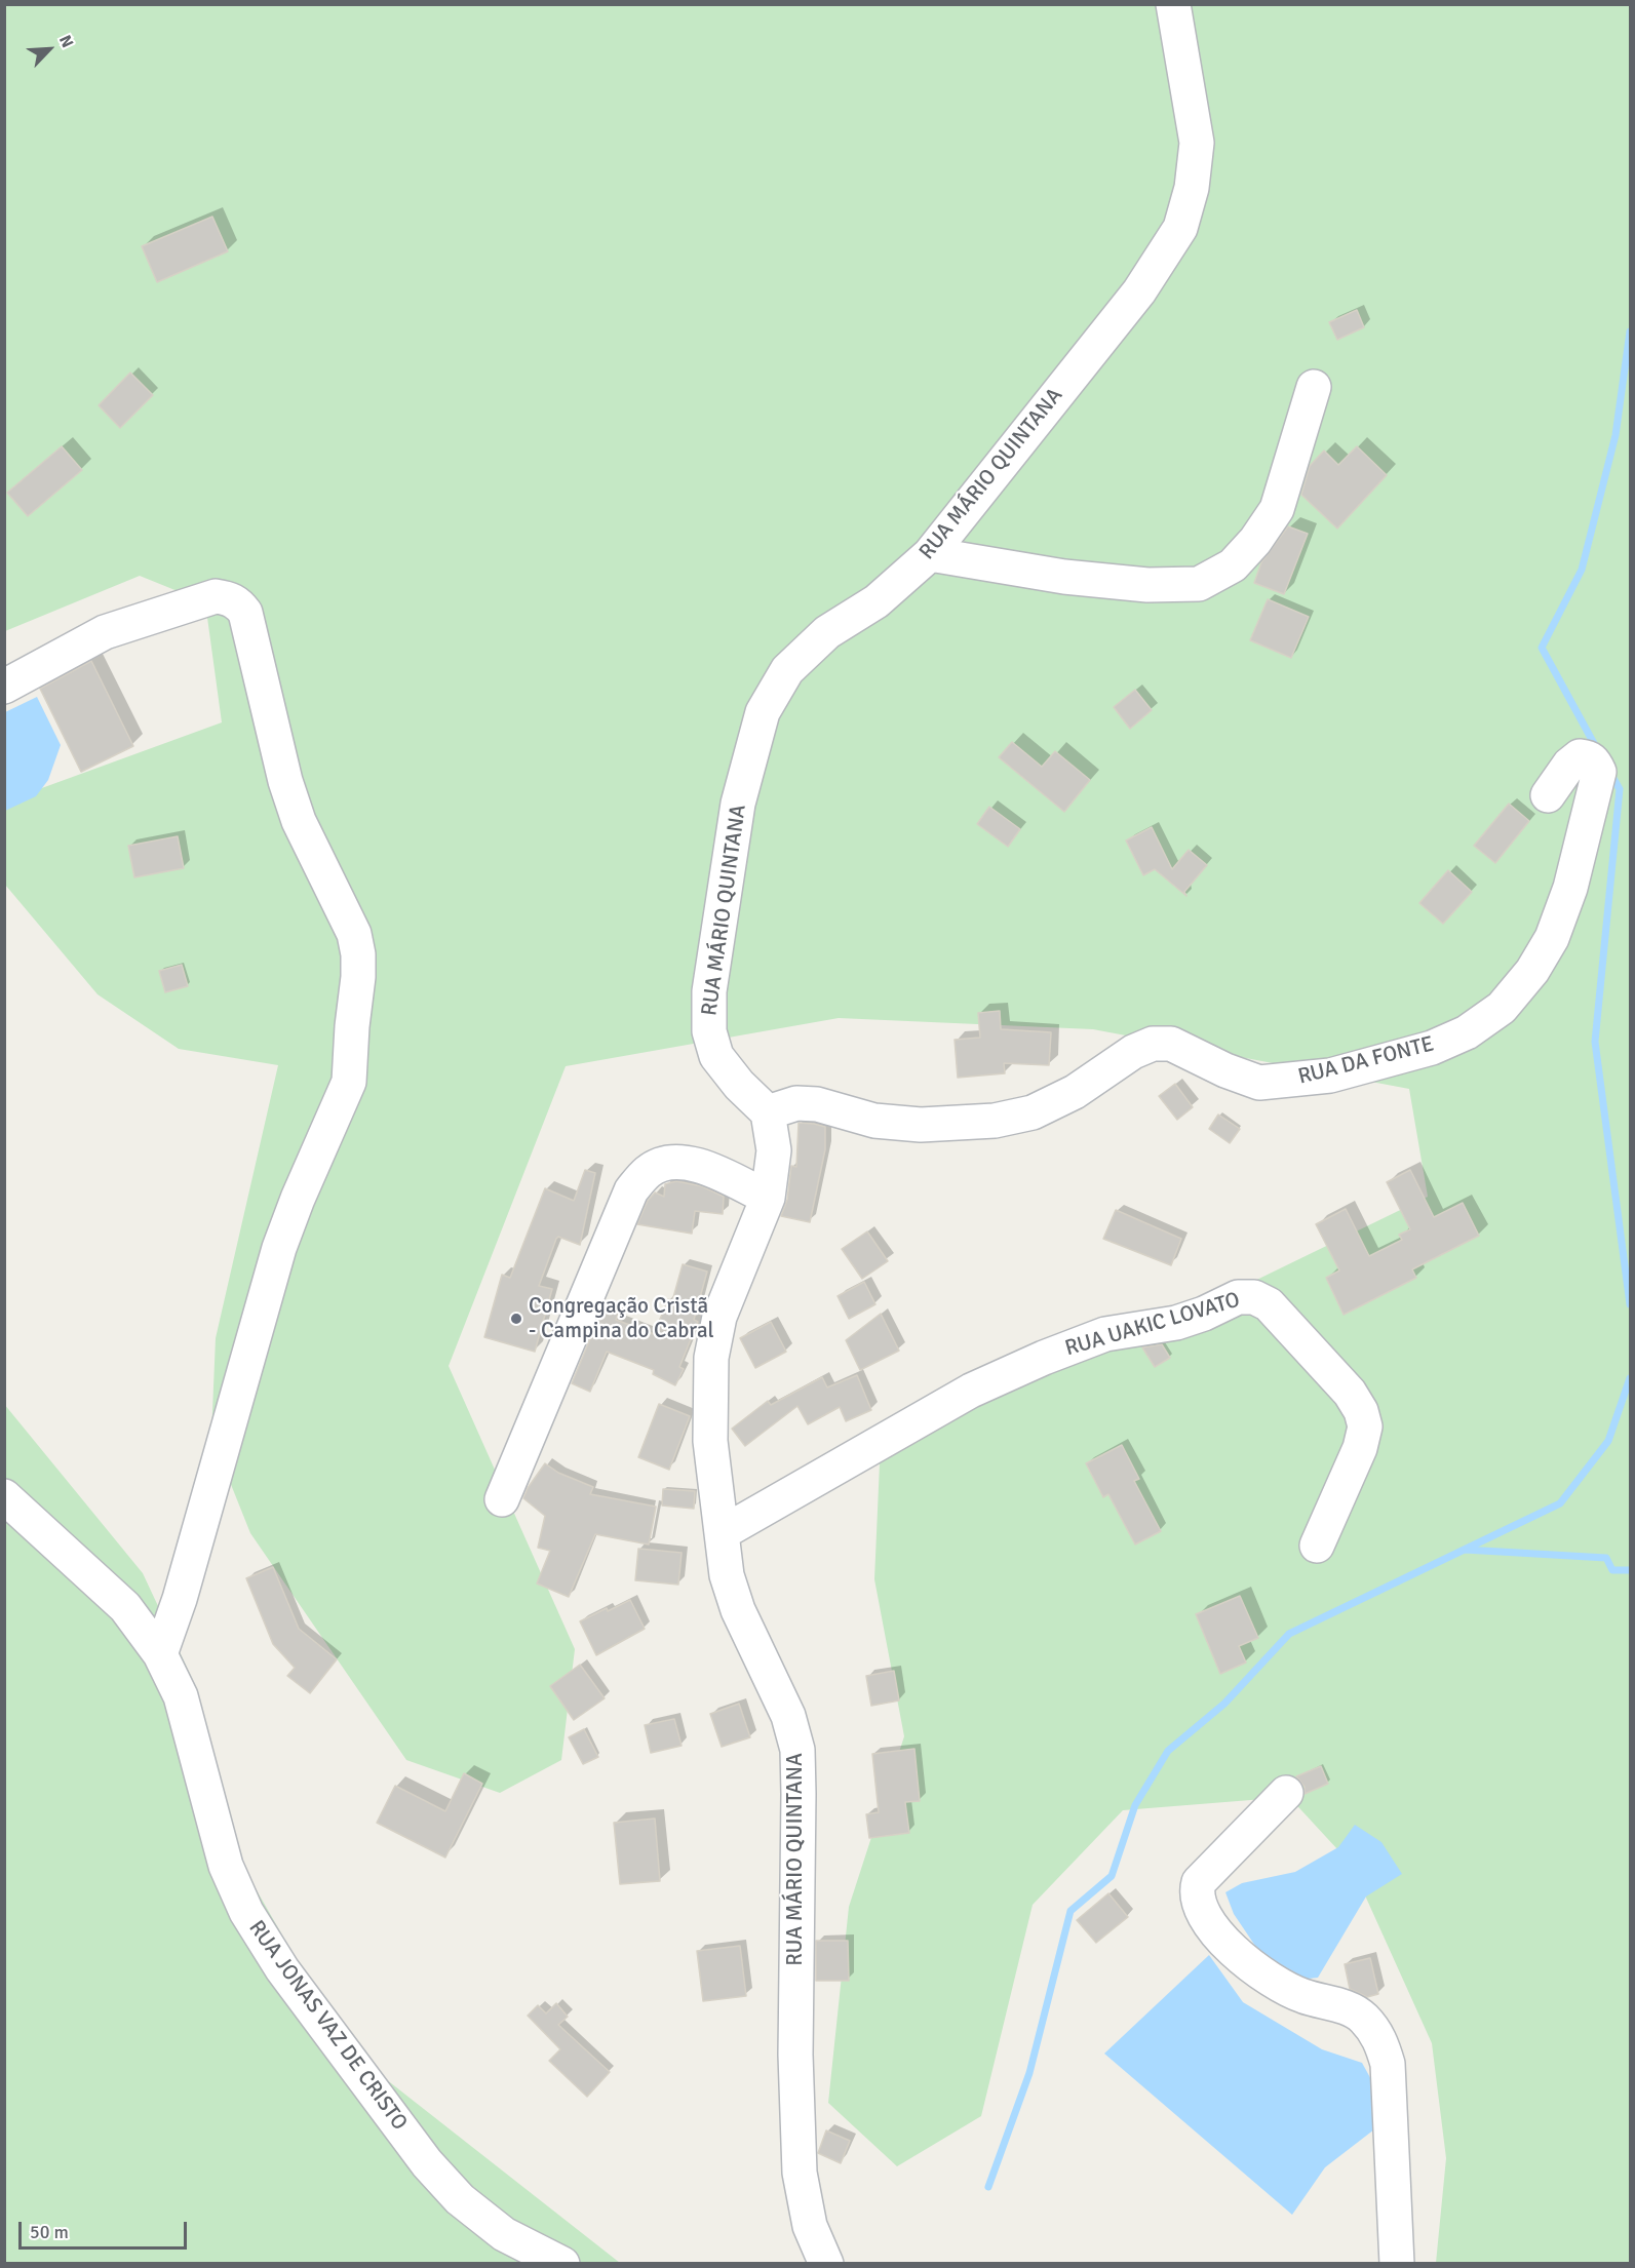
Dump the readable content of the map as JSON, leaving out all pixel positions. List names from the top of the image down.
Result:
{
  "streets": {
    "street": [
      "RUA MÁRIO QUINTANA",
      "RUA DA FONTE",
      "RUA UAKIC LOVATO",
      "RUA JONAS VAZ DE CRISTO"
    ]
  },
  "crossings": [
    ["RUA MÁRIO QUINTANA", "RUA DA FONTE"],
    ["RUA MÁRIO QUINTANA", "RUA UAKIC LOVATO"]
  ],
  "places": ["Congregação Cristã - Campina do Cabral"],
  "scale_bar": "50 m",
  "north": "top right"
}
